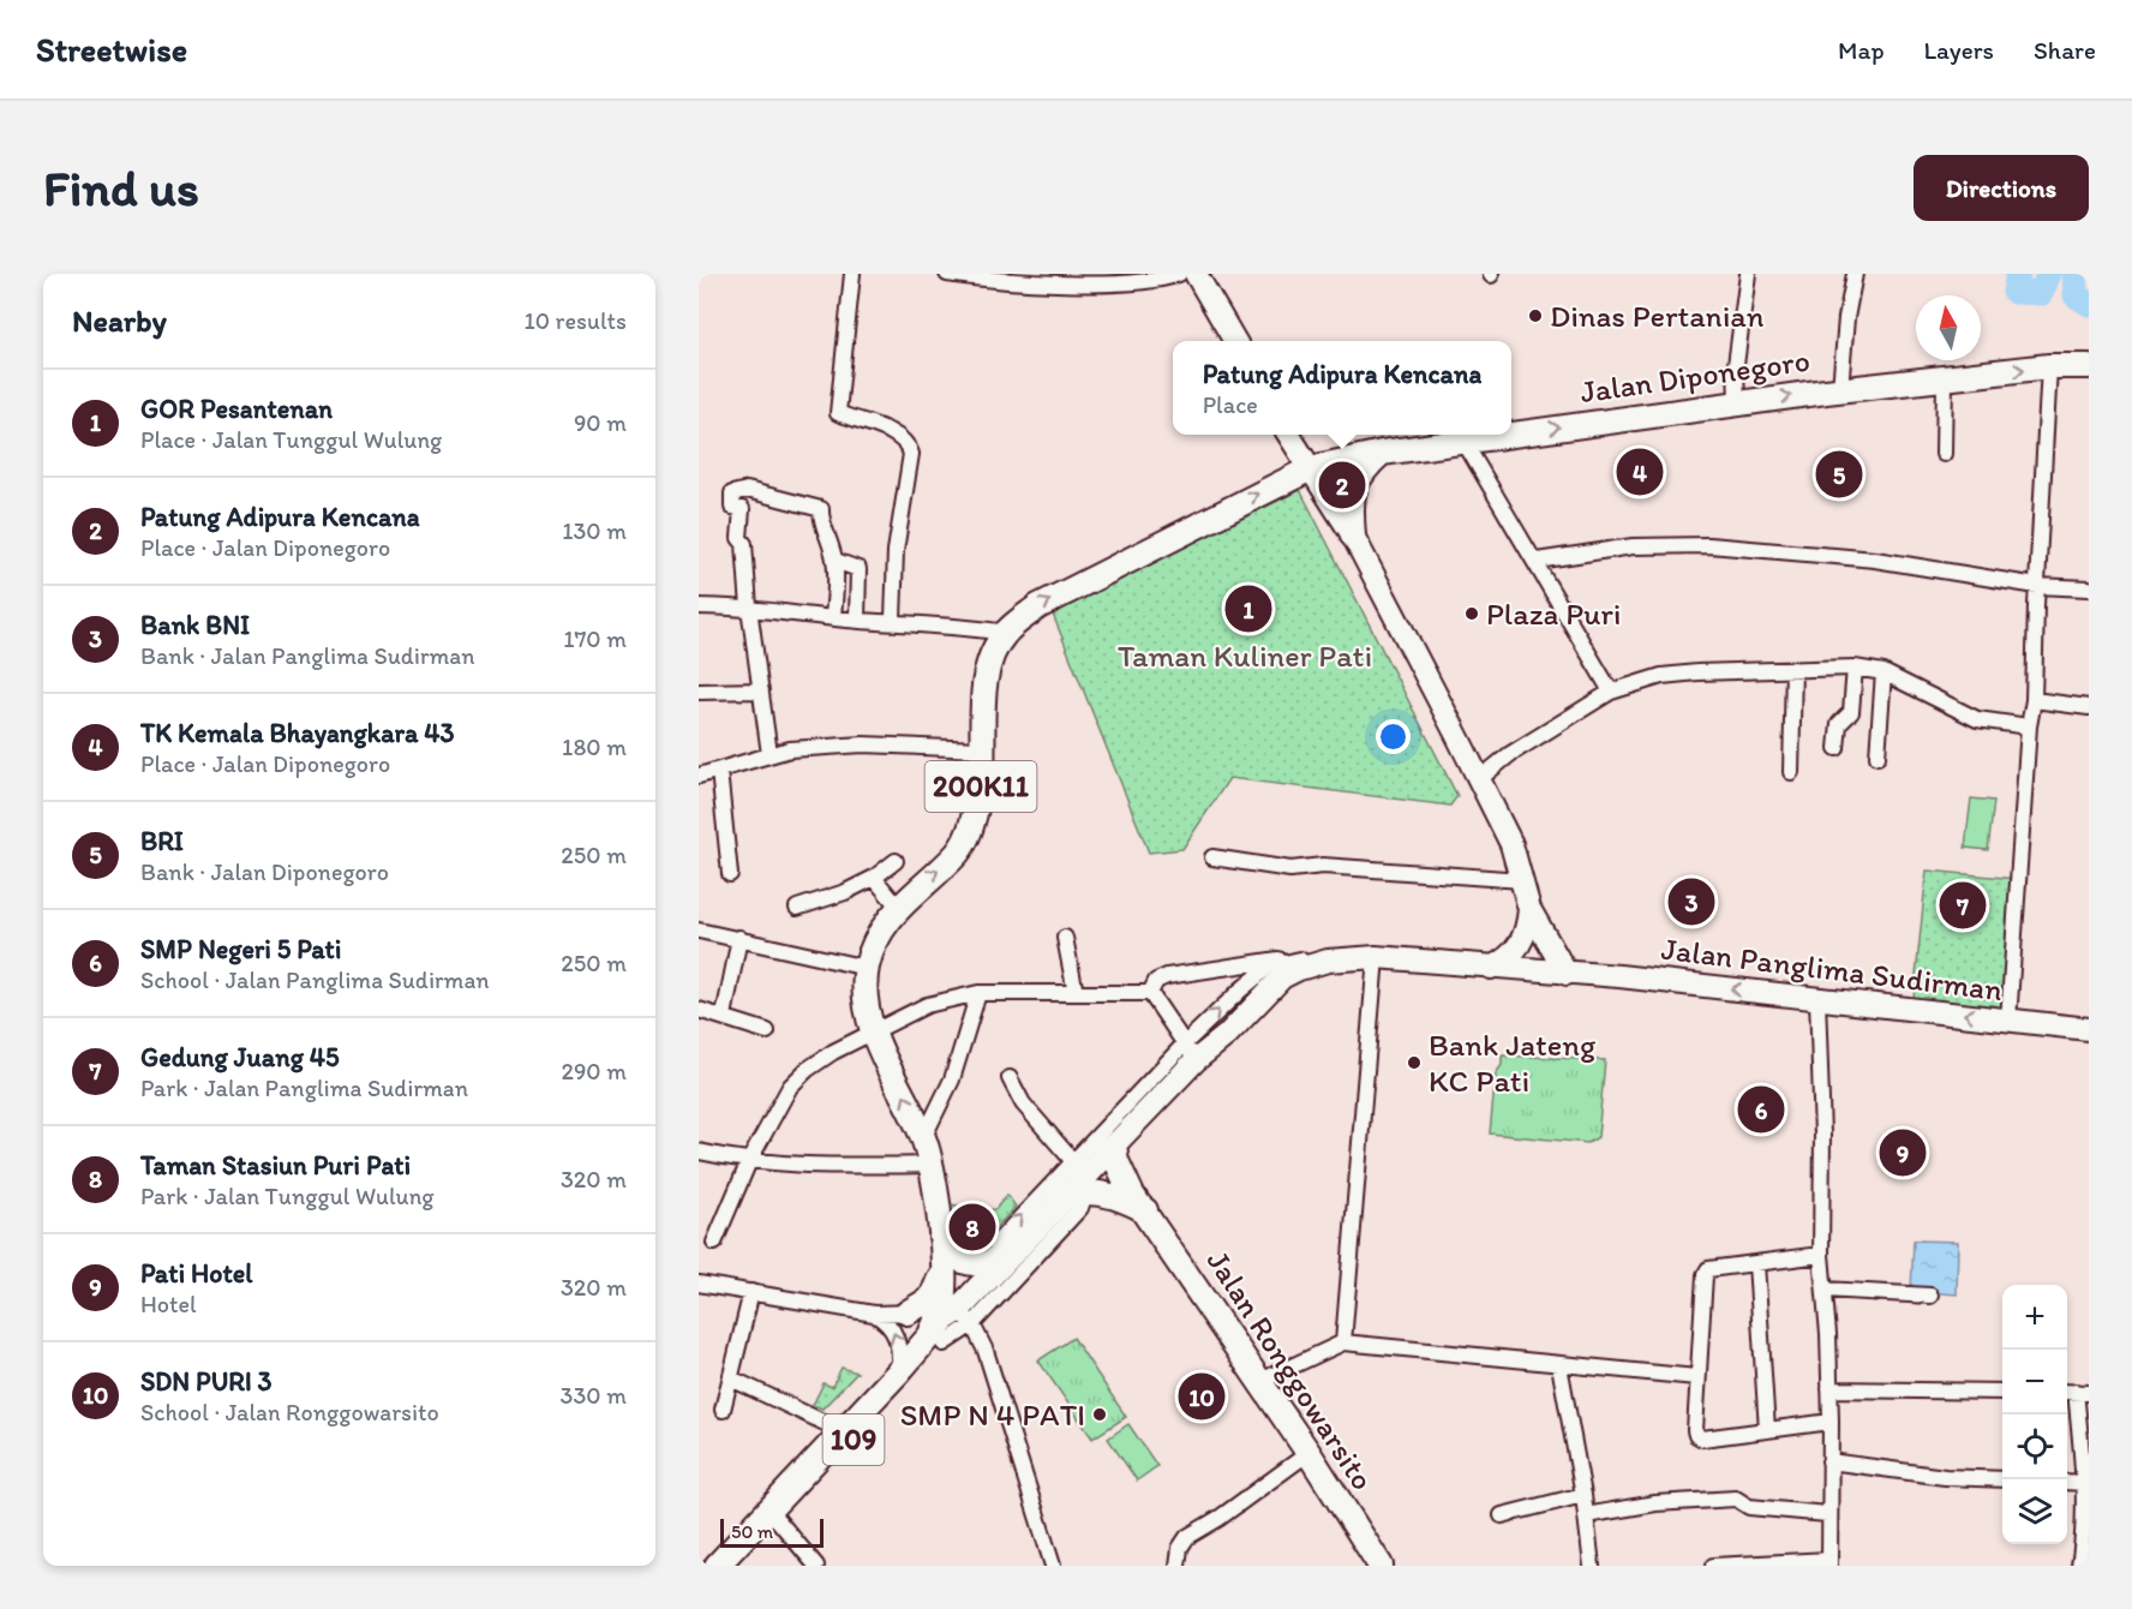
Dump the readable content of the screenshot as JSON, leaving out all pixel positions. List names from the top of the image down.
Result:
{
  "streets": {
    "main road": [
      "Jalan Diponegoro",
      "200K11",
      "Jalan Panglima Sudirman",
      "Jalan Ronggowarsito",
      "109"
    ]
  },
  "crossings": [
    ["Jalan Diponegoro", "200K11"]
  ],
  "one_way": ["Jalan Diponegoro", "Jalan Panglima Sudirman"],
  "parks": ["Taman Kuliner Pati"],
  "places": [
    "Dinas Pertanian",
    "Plaza Puri",
    "Bank Jateng KC Pati",
    "SMP N 4 PATI"
  ],
  "scale_bar": "50 m",
  "north": "top",
  "page": {
    "header": "Streetwise",
    "nav": ["Map", "Layers", "Share"],
    "buttons": "Directions",
    "title": "Find us",
    "heading": ["Nearby", "10 results"],
    "popup": ["Patung Adipura Kencana", "Place"],
    "list": [
      {
        "mark": "1",
        "name": "GOR Pesantenan",
        "note": "Place · Jalan Tunggul Wulung",
        "value": "90 m"
      },
      {
        "mark": "2",
        "name": "Patung Adipura Kencana",
        "note": "Place · Jalan Diponegoro",
        "value": "130 m"
      },
      {
        "mark": "3",
        "name": "Bank BNI",
        "note": "Bank · Jalan Panglima Sudirman",
        "value": "170 m"
      },
      {
        "mark": "4",
        "name": "TK Kemala Bhayangkara 43",
        "note": "Place · Jalan Diponegoro",
        "value": "180 m"
      },
      {
        "mark": "5",
        "name": "BRI",
        "note": "Bank · Jalan Diponegoro",
        "value": "250 m"
      },
      {
        "mark": "6",
        "name": "SMP Negeri 5 Pati",
        "note": "School · Jalan Panglima Sudirman",
        "value": "250 m"
      },
      {
        "mark": "7",
        "name": "Gedung Juang 45",
        "note": "Park · Jalan Panglima Sudirman",
        "value": "290 m"
      },
      {
        "mark": "8",
        "name": "Taman Stasiun Puri Pati",
        "note": "Park · Jalan Tunggul Wulung",
        "value": "320 m"
      },
      {
        "mark": "9",
        "name": "Pati Hotel",
        "note": "Hotel",
        "value": "320 m"
      },
      {
        "mark": "10",
        "name": "SDN PURI 3",
        "note": "School · Jalan Ronggowarsito",
        "value": "330 m"
      }
    ],
    "pins": [
      "4",
      "5",
      "2",
      "1",
      "3",
      "7",
      "6",
      "9",
      "8",
      "10"
    ],
    "map_buttons": ["+", "−"],
    "scale": "50 m"
  }
}
